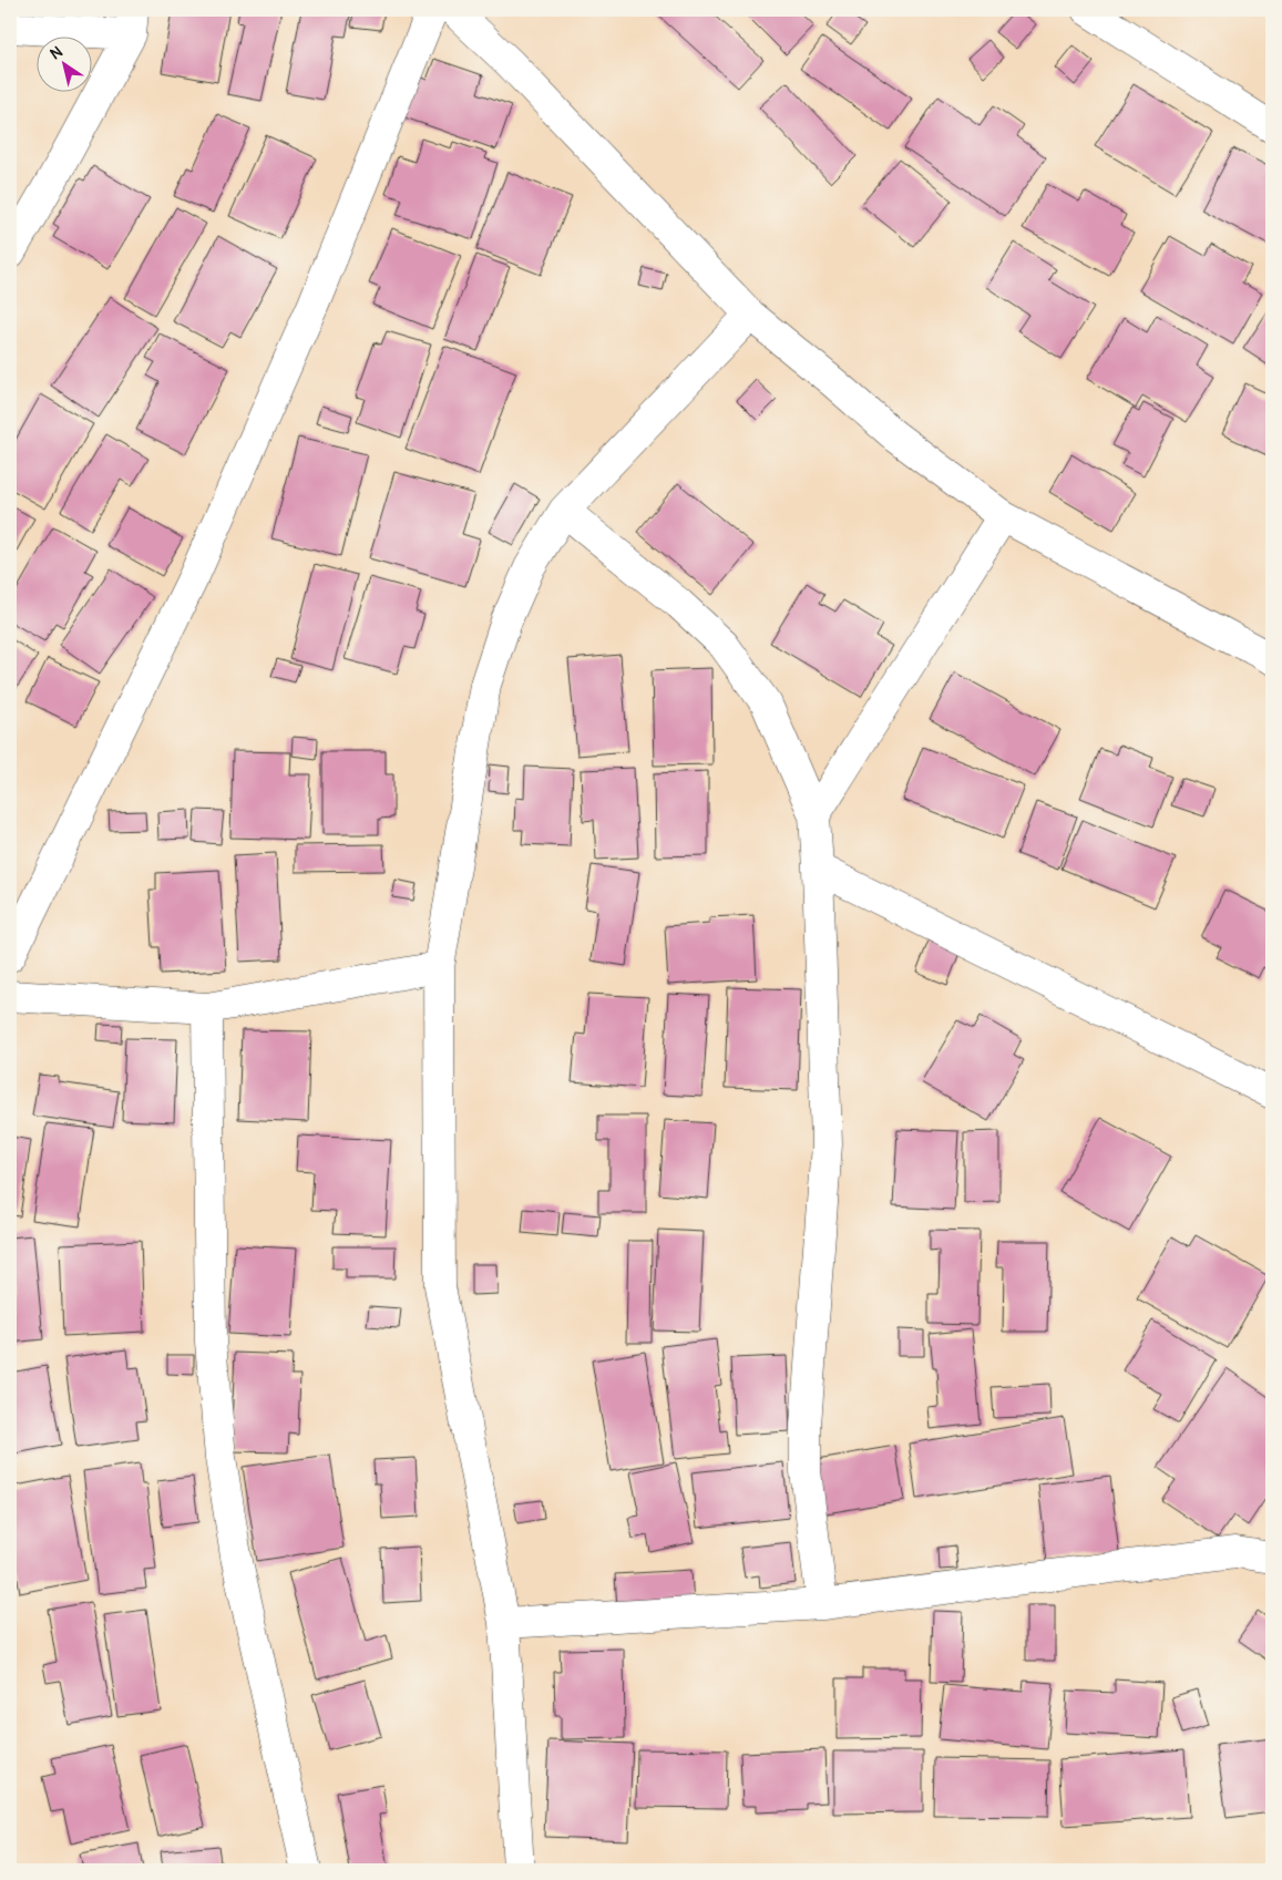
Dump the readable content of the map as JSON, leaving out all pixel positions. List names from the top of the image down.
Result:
{
  "north": "top left"
}
